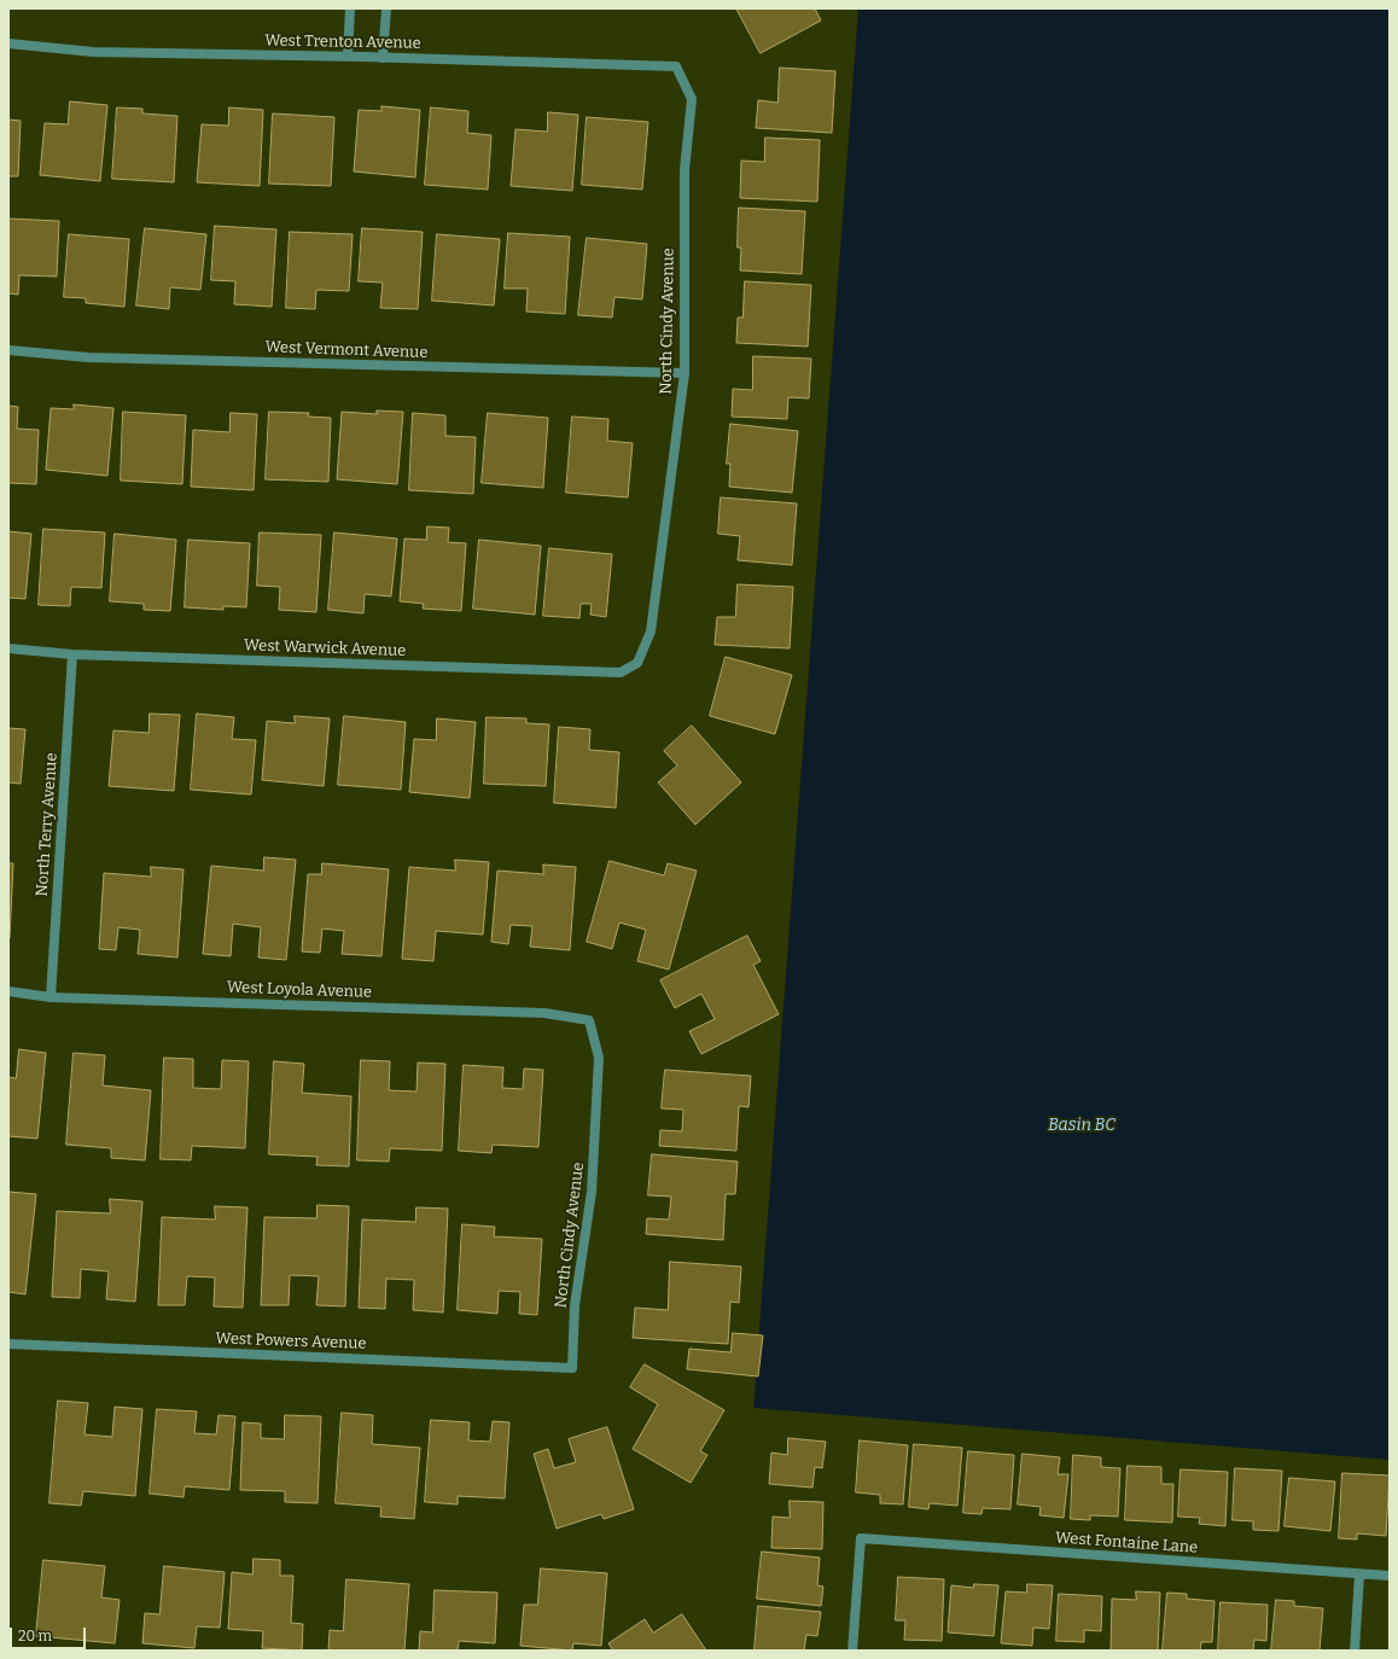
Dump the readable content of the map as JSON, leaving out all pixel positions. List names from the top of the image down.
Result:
{
  "streets": {
    "street": [
      "West Trenton Avenue",
      "North Cindy Avenue",
      "West Vermont Avenue",
      "West Warwick Avenue",
      "North Terry Avenue",
      "West Loyola Avenue",
      "West Powers Avenue",
      "West Fontaine Lane"
    ]
  },
  "crossings": [
    ["West Trenton Avenue", "North Cindy Avenue"],
    ["North Cindy Avenue", "West Vermont Avenue"],
    ["North Cindy Avenue", "West Warwick Avenue"],
    ["North Cindy Avenue", "West Loyola Avenue"],
    ["North Cindy Avenue", "West Powers Avenue"],
    ["West Warwick Avenue", "North Terry Avenue"],
    ["North Terry Avenue", "West Loyola Avenue"]
  ],
  "water": ["Basin BC"],
  "scale_bar": "20 m"
}
